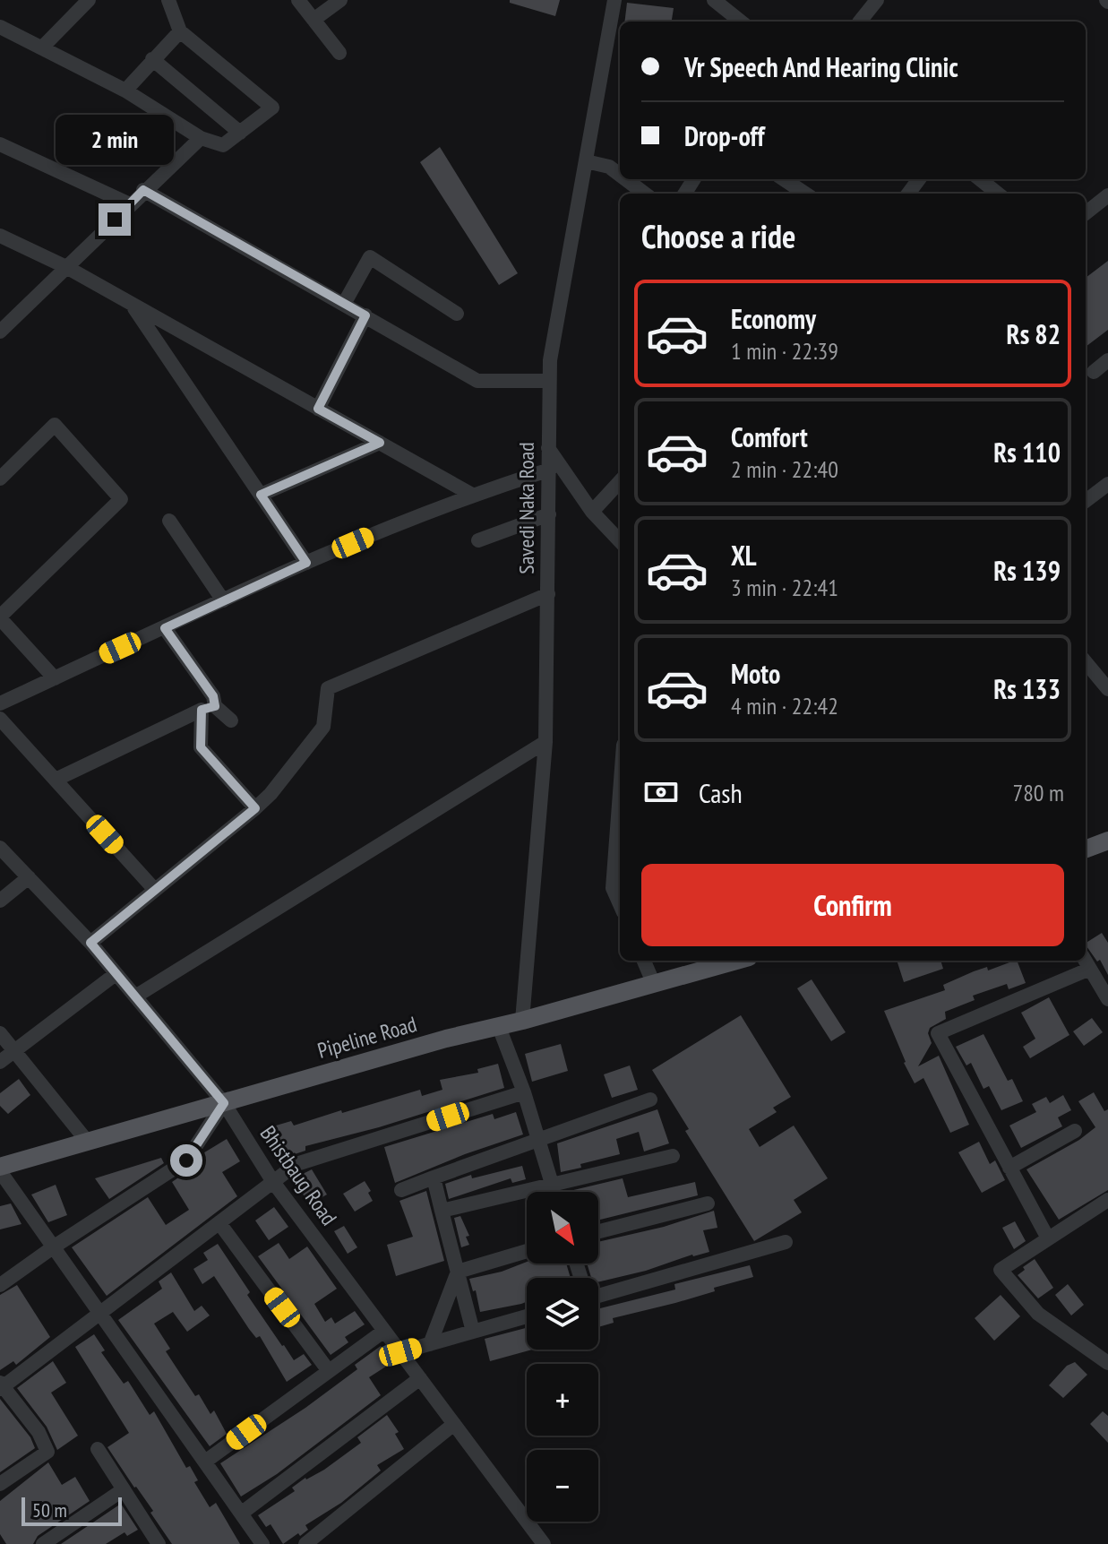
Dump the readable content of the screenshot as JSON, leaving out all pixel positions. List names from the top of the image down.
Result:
{
  "streets": {
    "main road": ["Pipeline Road"],
    "street": ["Savedi Naka Road", "Bhistbaug Road"]
  },
  "crossings": [
    ["Savedi Naka Road", "Pipeline Road"],
    ["Pipeline Road", "Bhistbaug Road"]
  ],
  "scale_bar": "50 m",
  "north": "bottom right",
  "page": {
    "banner": ["Vr Speech And Hearing Clinic", "Drop-off"],
    "bubble": "2 min",
    "heading": "Choose a ride",
    "list": [
      {
        "name": "Economy",
        "note": "1 min · 22:39",
        "value": "Rs 82"
      },
      {
        "name": "Comfort",
        "note": "2 min · 22:40",
        "value": "Rs 110"
      },
      {
        "name": "XL",
        "note": "3 min · 22:41",
        "value": "Rs 139"
      },
      {
        "name": "Moto",
        "note": "4 min · 22:42",
        "value": "Rs 133"
      }
    ],
    "pay": ["Cash", "780 m"],
    "buttons": "Confirm",
    "map_buttons": ["+", "−"],
    "scale": "50 m"
  }
}
